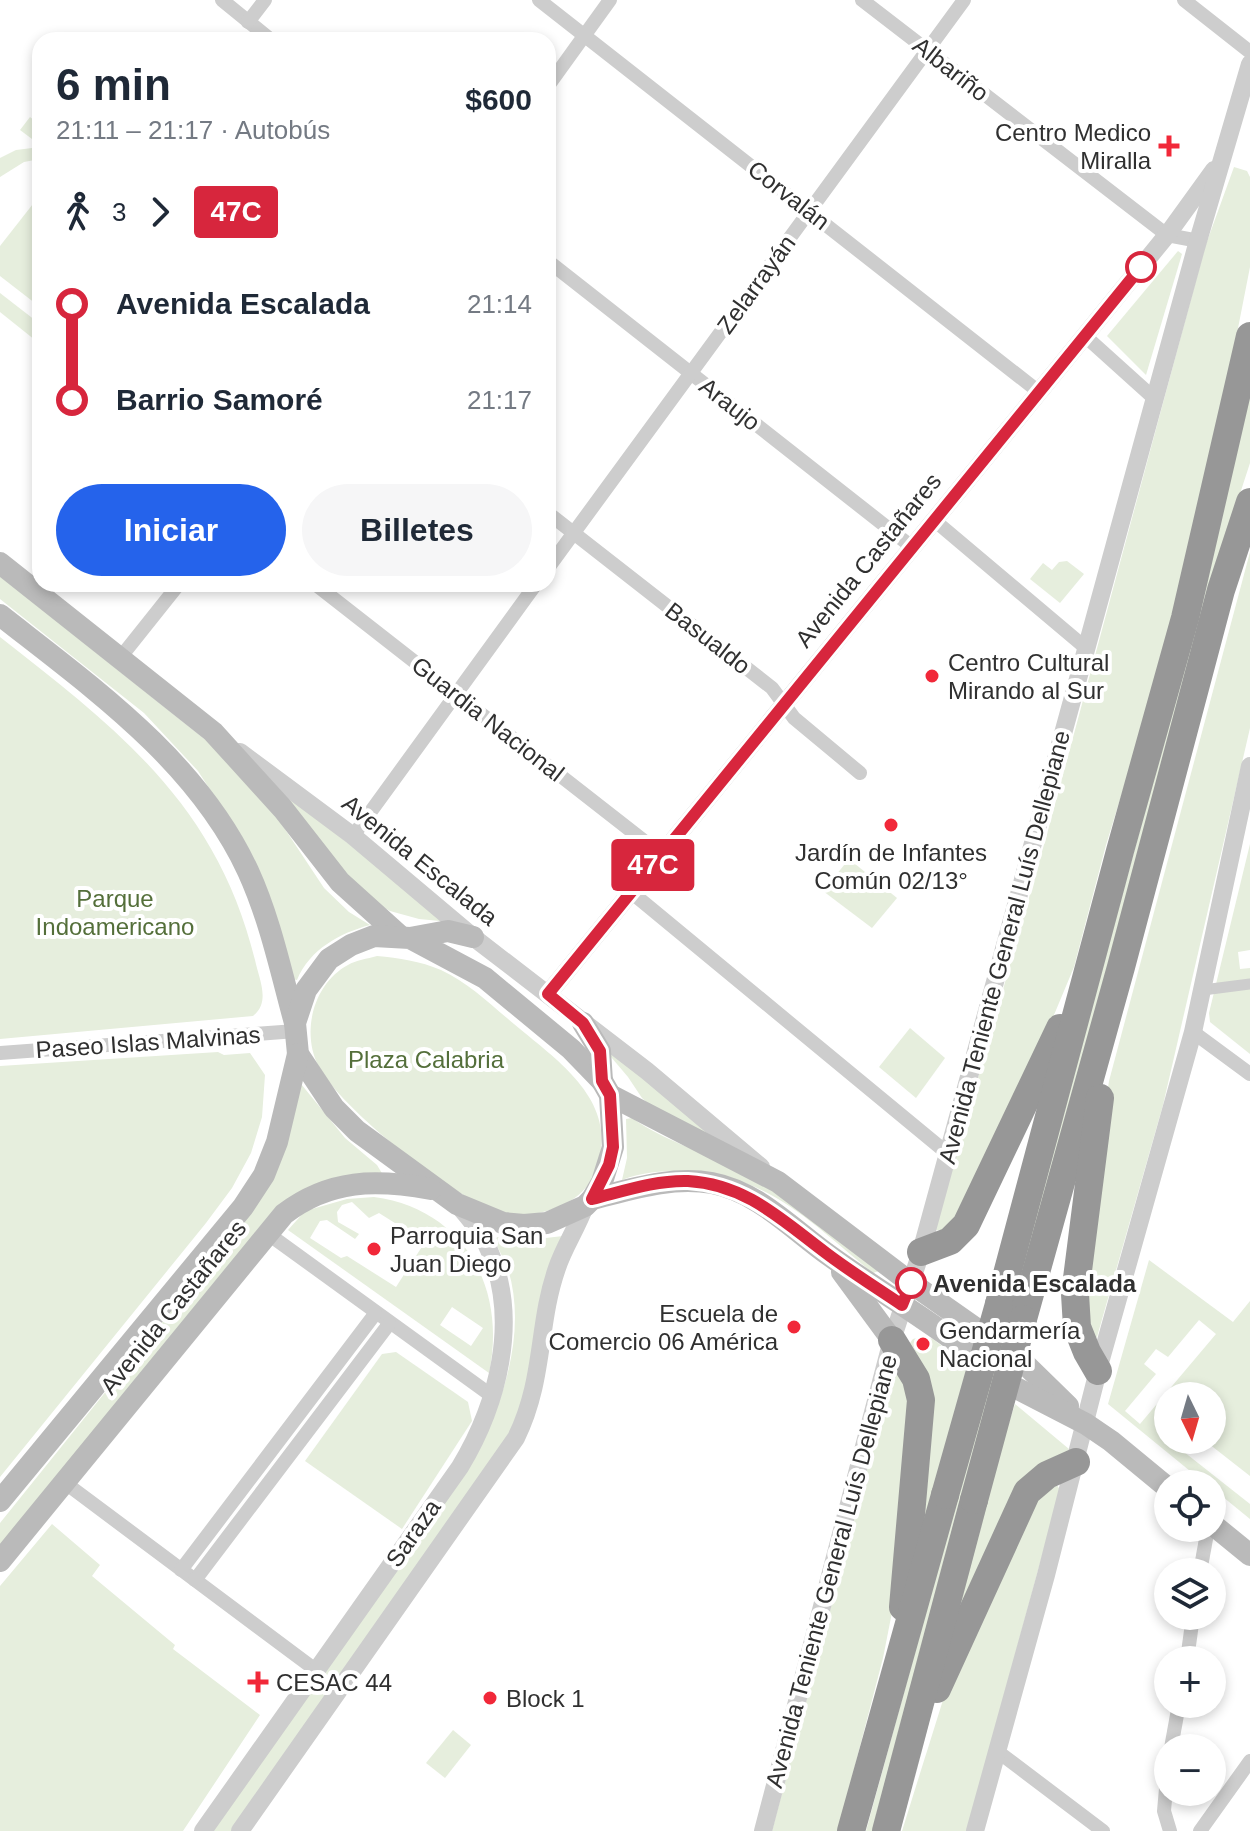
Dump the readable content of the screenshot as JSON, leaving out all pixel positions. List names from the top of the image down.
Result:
{
  "streets": {
    "main road": ["Avenida Castañares", "Avenida Escalada"],
    "street": [
      "Albariño",
      "Corvalán",
      "Zelarrayán",
      "Araujo",
      "Basualdo",
      "Guardia Nacional",
      "Avenida Teniente General Luís Dellepiane",
      "Paseo Islas Malvinas",
      "Saraza"
    ]
  },
  "crossings": [
    ["Albariño", "Zelarrayán"],
    ["Albariño", "Avenida Castañares"],
    ["Albariño", "Avenida Teniente General Luís Dellepiane"],
    ["Corvalán", "Zelarrayán"],
    ["Corvalán", "Avenida Castañares"],
    ["Zelarrayán", "Araujo"],
    ["Zelarrayán", "Basualdo"],
    ["Araujo", "Avenida Castañares"],
    ["Avenida Castañares", "Basualdo"],
    ["Avenida Castañares", "Guardia Nacional"],
    ["Avenida Castañares", "Avenida Escalada"],
    ["Avenida Castañares", "Avenida Teniente General Luís Dellepiane"],
    ["Avenida Castañares", "Paseo Islas Malvinas"],
    ["Avenida Castañares", "Saraza"],
    ["Avenida Escalada", "Avenida Teniente General Luís Dellepiane"]
  ],
  "parks": ["Parque Indoamericano", "Plaza Calabria"],
  "places": {
    "health": ["Centro Medico Miralla", "CESAC 44"],
    "other": [
      "Centro Cultural Mirando al Sur",
      "Jardín de Infantes Común 02/13°",
      "Parroquia San Juan Diego",
      "Avenida Escalada",
      "Escuela de Comercio 06 América",
      "Gendarmería Nacional",
      "Block 1"
    ]
  },
  "lines": ["bus line 47C"],
  "north": "bottom",
  "page": {
    "on_map": "47C",
    "heading": ["6 min", "21:11 – 21:17 · Autobús", "$600"],
    "legs": ["3", "47C"],
    "list": [
      {
        "name": "Avenida Escalada",
        "value": "21:14"
      },
      {
        "name": "Barrio Samoré",
        "value": "21:17"
      }
    ],
    "buttons": ["Iniciar", "Billetes"],
    "map_buttons": ["+", "−"]
  }
}
